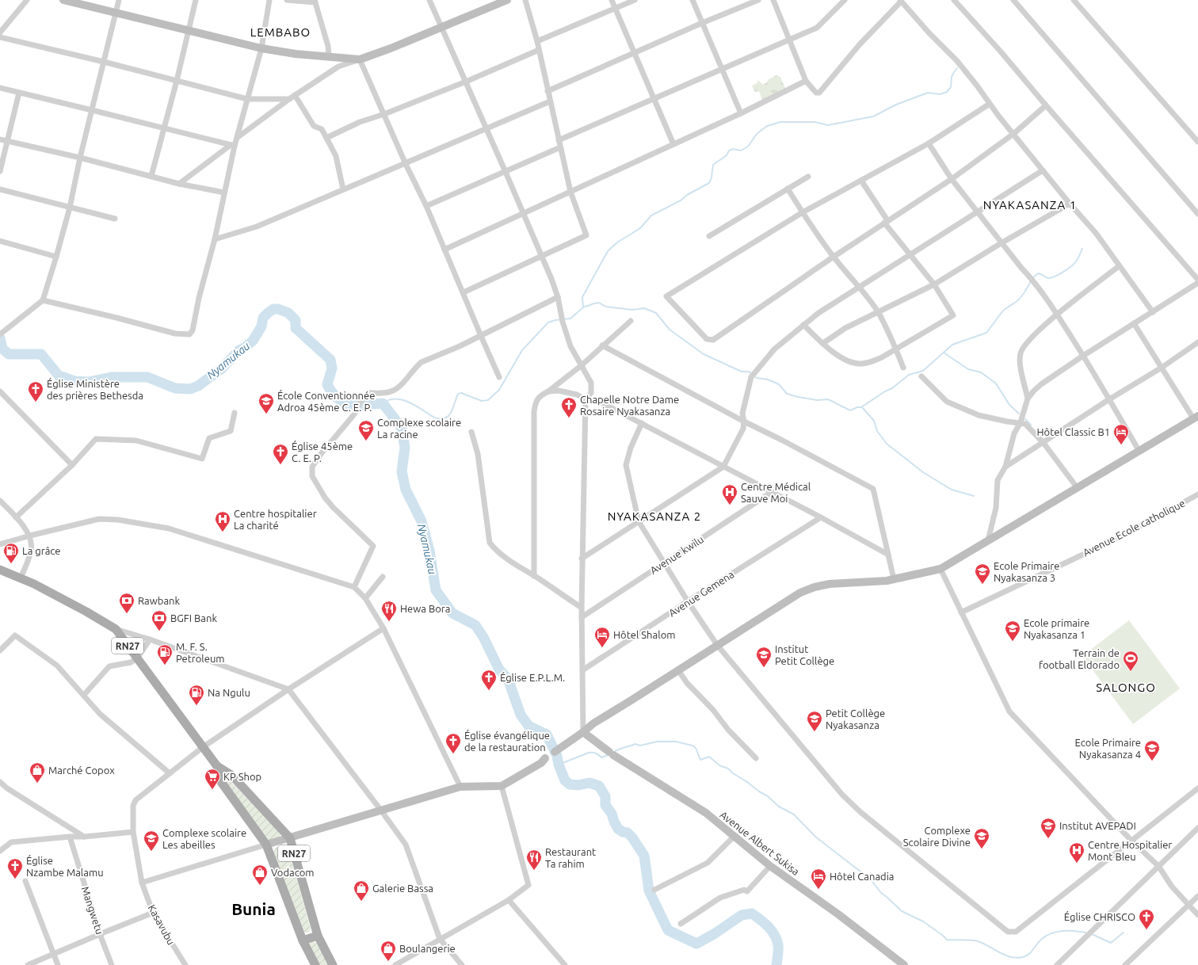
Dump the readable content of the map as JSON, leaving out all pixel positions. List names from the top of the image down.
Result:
{
  "streets": {
    "main road": ["RN27"],
    "street": [
      "Avenue Ecole catholique",
      "Avenue kwilu",
      "Avenue Gemena",
      "Avenue Albert Sukisa",
      "Mangwetu",
      "Kasavubu"
    ]
  },
  "crossings": [
    ["RN27", "Kasavubu"]
  ],
  "districts": [
    "LEMBABO",
    "NYAKASANZA 1",
    "NYAKASANZA 2",
    "SALONGO",
    "Bunia"
  ],
  "water": ["Nyamukau"],
  "places": {
    "church": [
      "Église Ministère des prières Bethesda",
      "Chapelle Notre Dame Rosaire Nyakasanza",
      "Église 45ème C. E. P.",
      "Église E.P.L.M.",
      "Église évangélique de la restauration",
      "Église Nzambe Malamu",
      "Église CHRISCO"
    ],
    "school or university": [
      "École Conventionnée Adroa 45ème C. E. P.",
      "Complexe scolaire La racine",
      "Ecole Primaire Nyakasanza 3",
      "Ecole primaire Nyakasanza 1",
      "Institut Petit Collège",
      "Petit Collège Nyakasanza",
      "Ecole Primaire Nyakasanza 4",
      "Institut AVEPADI",
      "Complexe Scolaire Divine",
      "Complexe scolaire Les abeilles"
    ],
    "hotel": ["Hôtel Classic B1", "Hôtel Shalom", "Hôtel Canadia"],
    "hospital": ["Centre Médical Sauve Moi", "Centre hospitalier La charité", "Centre Hospitalier Mont Bleu"],
    "fuel station": ["La grâce", "M. F. S. Petroleum", "Na Ngulu"],
    "bank": ["Rawbank", "BGFI Bank"],
    "restaurant": ["Hewa Bora", "Restaurant Ta rahim"],
    "sports": ["Terrain de football Eldorado"],
    "shop": [
      "Marché Copox",
      "Vodacom",
      "Galerie Bassa",
      "Boulangerie"
    ],
    "supermarket": ["KP Shop"]
  }
}
